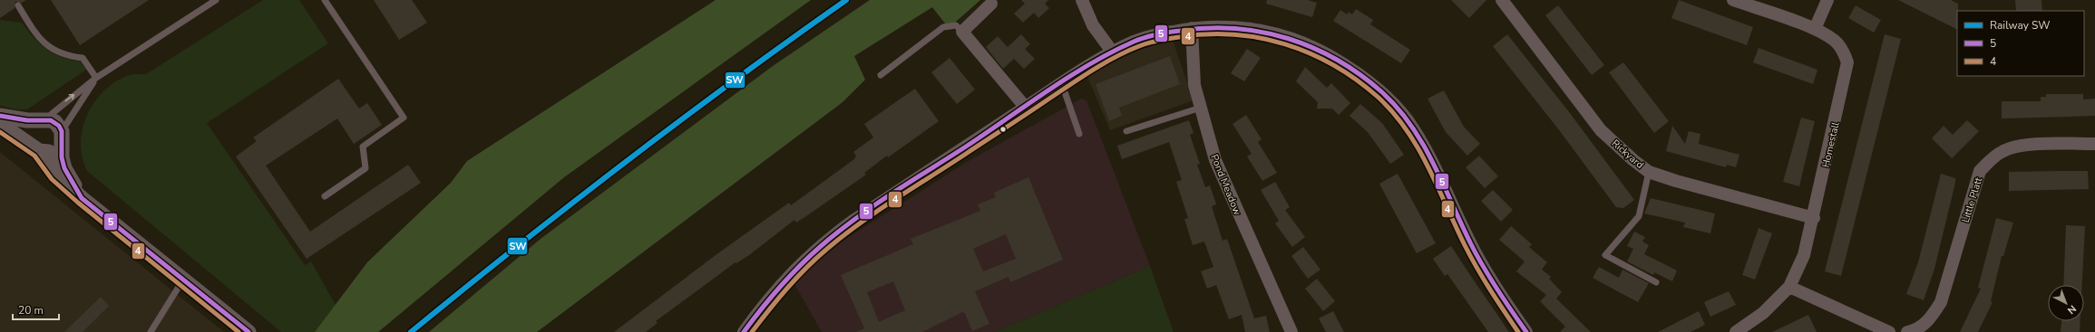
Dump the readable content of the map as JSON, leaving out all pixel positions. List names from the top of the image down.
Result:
{
  "streets": {
    "street": [
      "Homestall",
      "Rickyard",
      "Pond Meadow",
      "Little Platt"
    ]
  },
  "crossings": [
    ["Homestall", "Rickyard"]
  ],
  "lines": ["rail line SW", "transit line 5", "transit line 4"],
  "legend": ["Railway SW", "5", "4"],
  "scale_bar": "20 m",
  "north": "bottom right"
}
